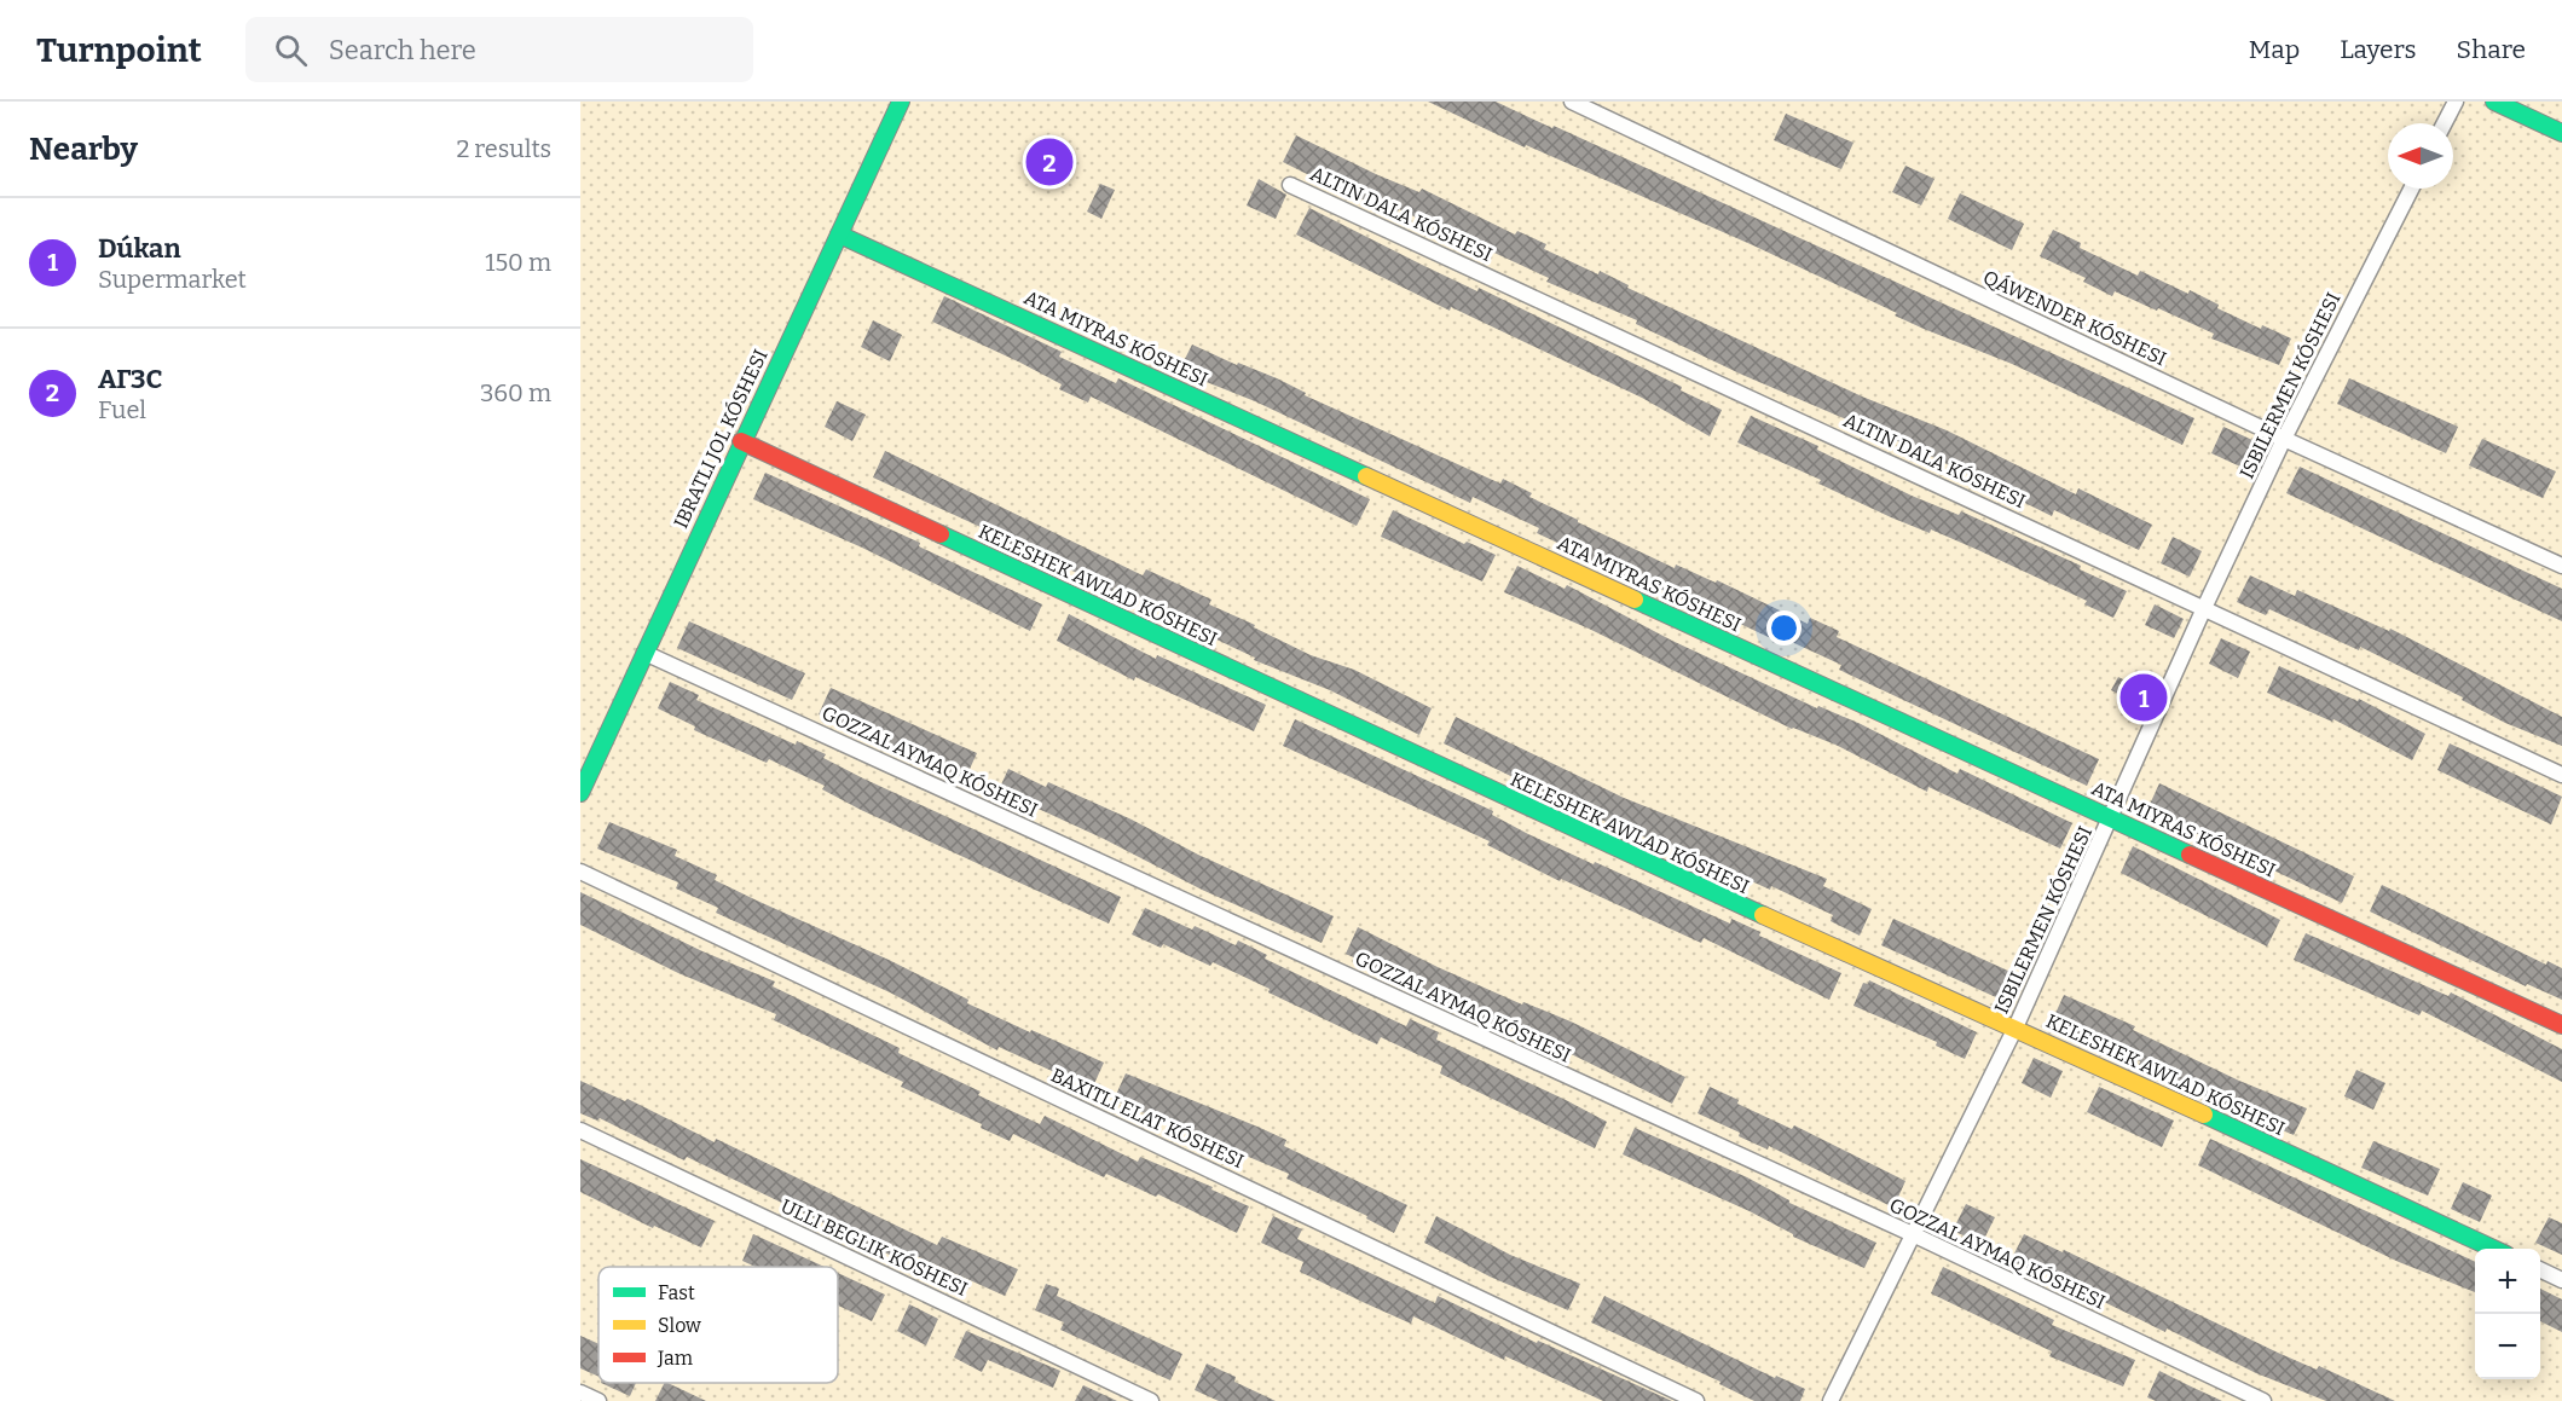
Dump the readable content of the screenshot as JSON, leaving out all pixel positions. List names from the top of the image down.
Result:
{
  "streets": {
    "street": [
      "QÁWENDER KÓSHESI",
      "ATA MIYRAS KÓSHESI",
      "ISBILERMEN KÓSHESI",
      "KELESHEK AWLAD KÓSHESI",
      "GOZZAL AYMAQ KÓSHESI"
    ]
  },
  "crossings": [
    ["QÁWENDER KÓSHESI", "ISBILERMEN KÓSHESI"],
    ["ATA MIYRAS KÓSHESI", "ISBILERMEN KÓSHESI"],
    ["ISBILERMEN KÓSHESI", "KELESHEK AWLAD KÓSHESI"],
    ["ISBILERMEN KÓSHESI", "GOZZAL AYMAQ KÓSHESI"]
  ],
  "legend": ["Fast", "Slow", "Jam"],
  "north": "left",
  "page": {
    "header": "Turnpoint",
    "search": "Search here",
    "nav": ["Map", "Layers", "Share"],
    "heading": ["Nearby", "2 results"],
    "pins": ["2", "1"],
    "list": [
      {
        "mark": "1",
        "name": "Dúkan",
        "note": "Supermarket",
        "value": "150 m"
      },
      {
        "mark": "2",
        "name": "АГЗС",
        "note": "Fuel",
        "value": "360 m"
      }
    ],
    "map_buttons": ["+", "−"]
  }
}
